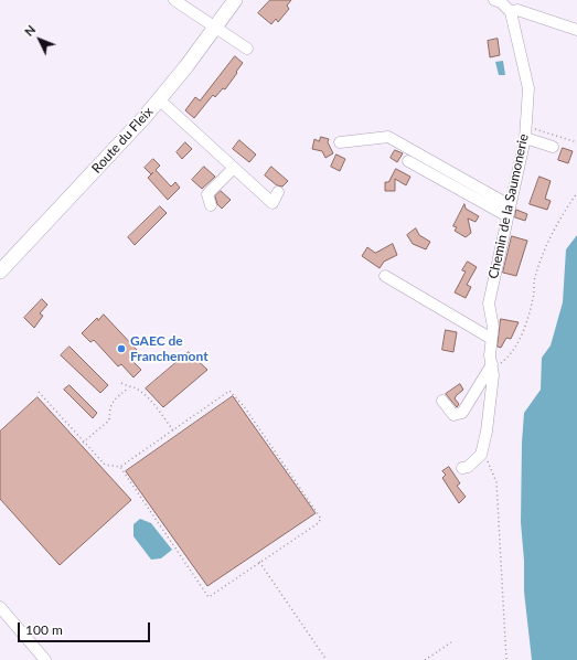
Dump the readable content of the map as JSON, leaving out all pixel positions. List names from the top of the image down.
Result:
{
  "streets": {
    "main road": ["Route du Fleix"],
    "street": ["Chemin de la Saumonerie"]
  },
  "places": ["GAEC de Franchemont"],
  "scale_bar": "100 m",
  "north": "top left"
}
